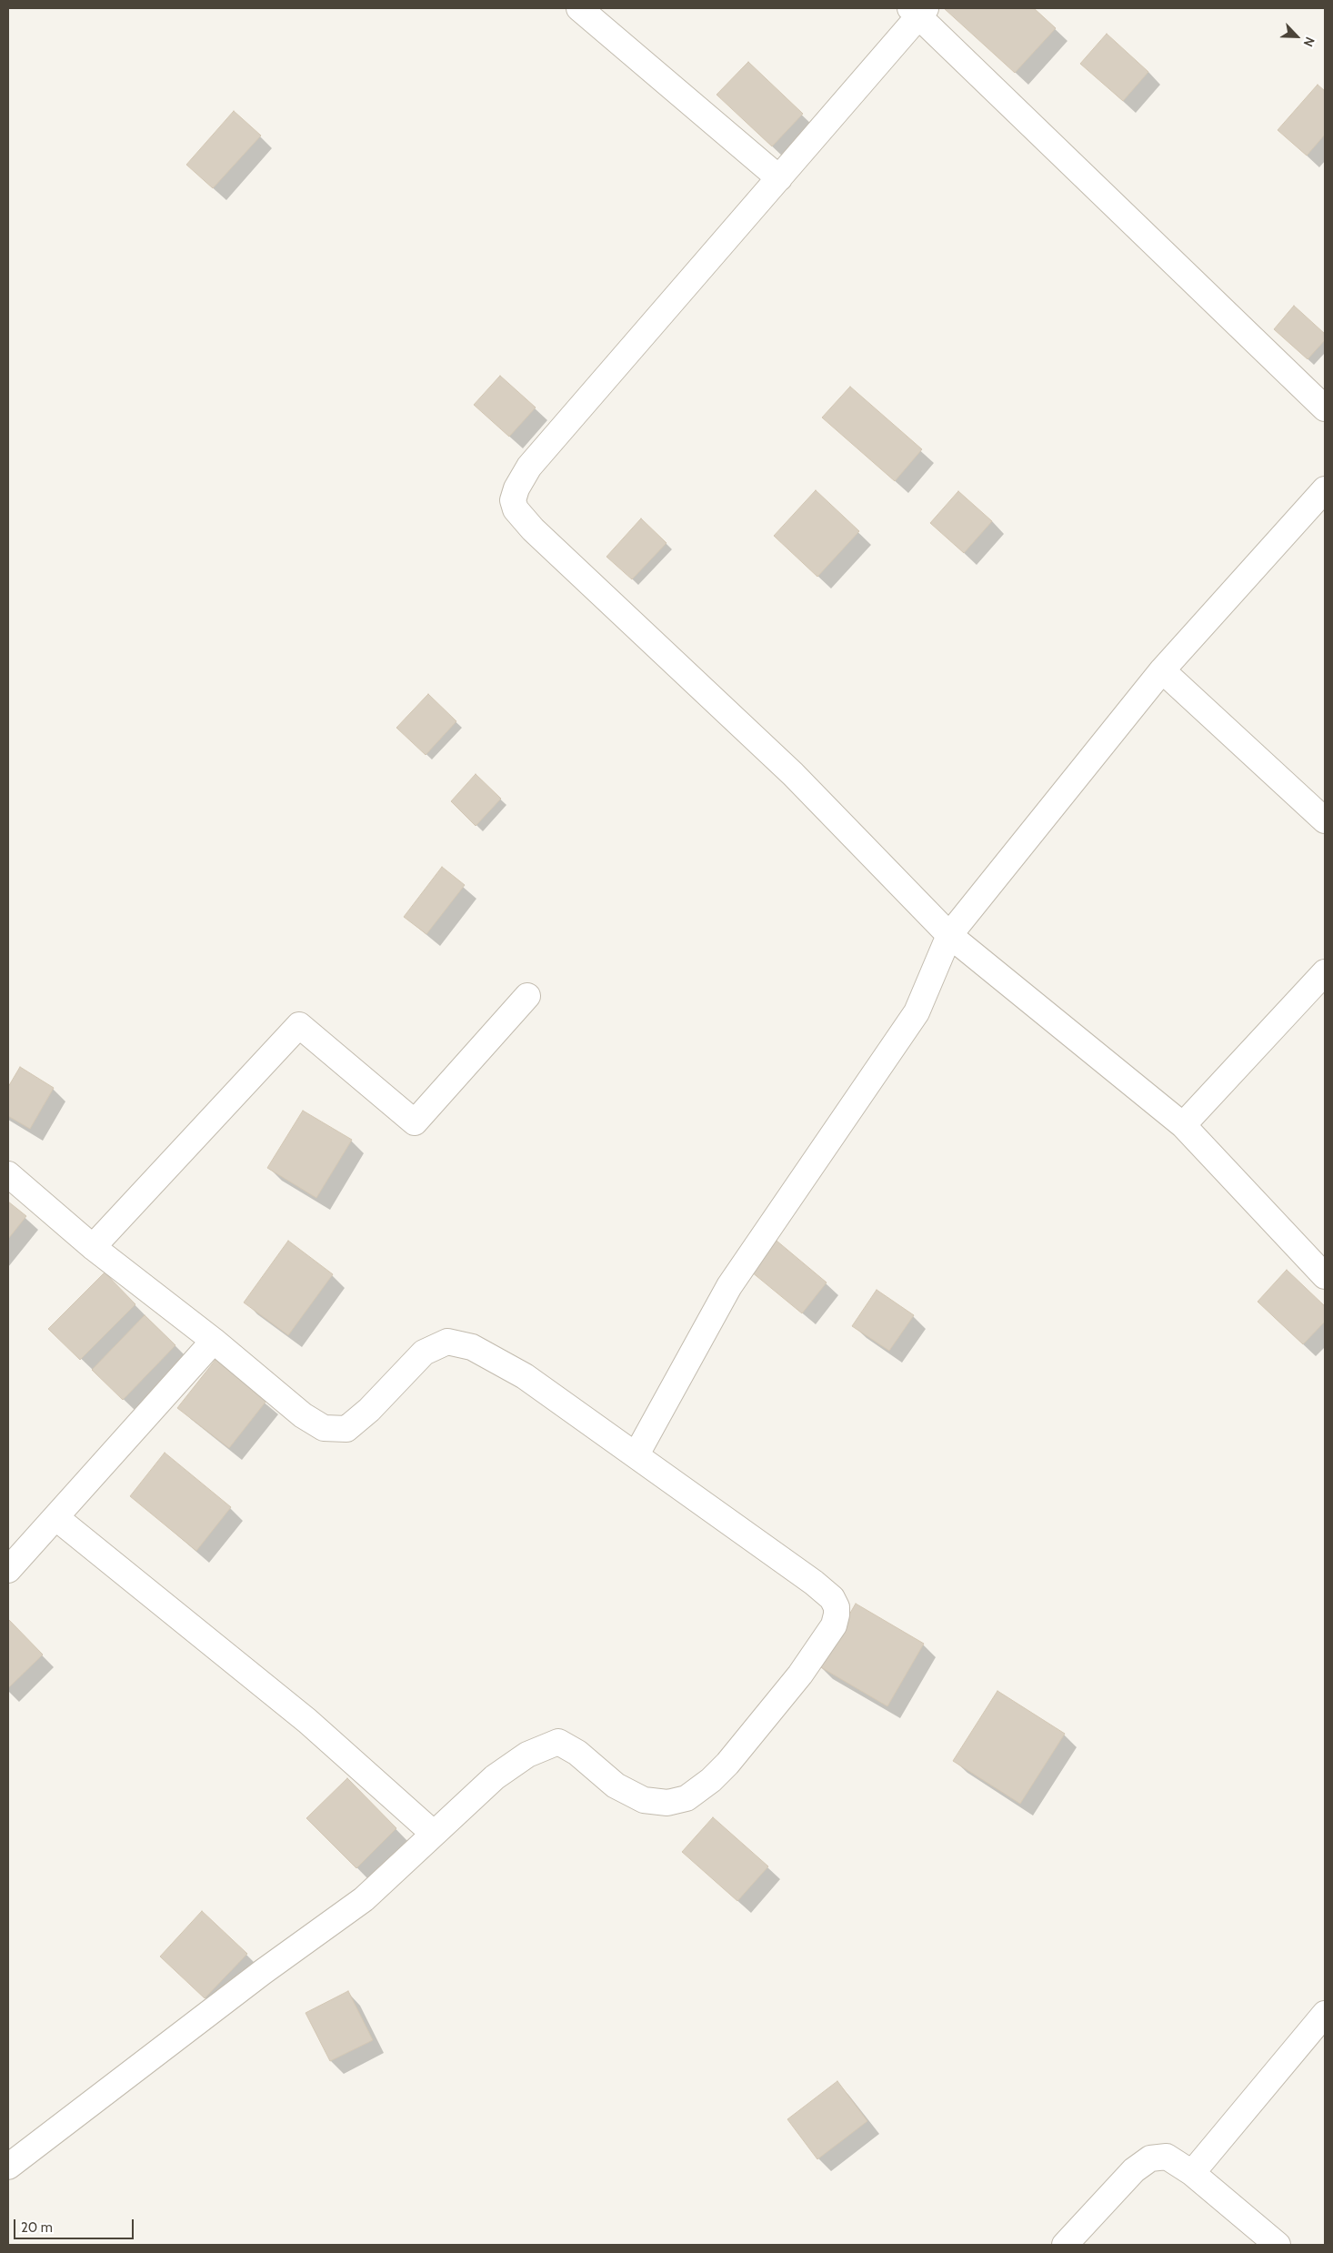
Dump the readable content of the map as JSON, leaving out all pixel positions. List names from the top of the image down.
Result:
{
  "scale_bar": "20 m",
  "north": "bottom right"
}
